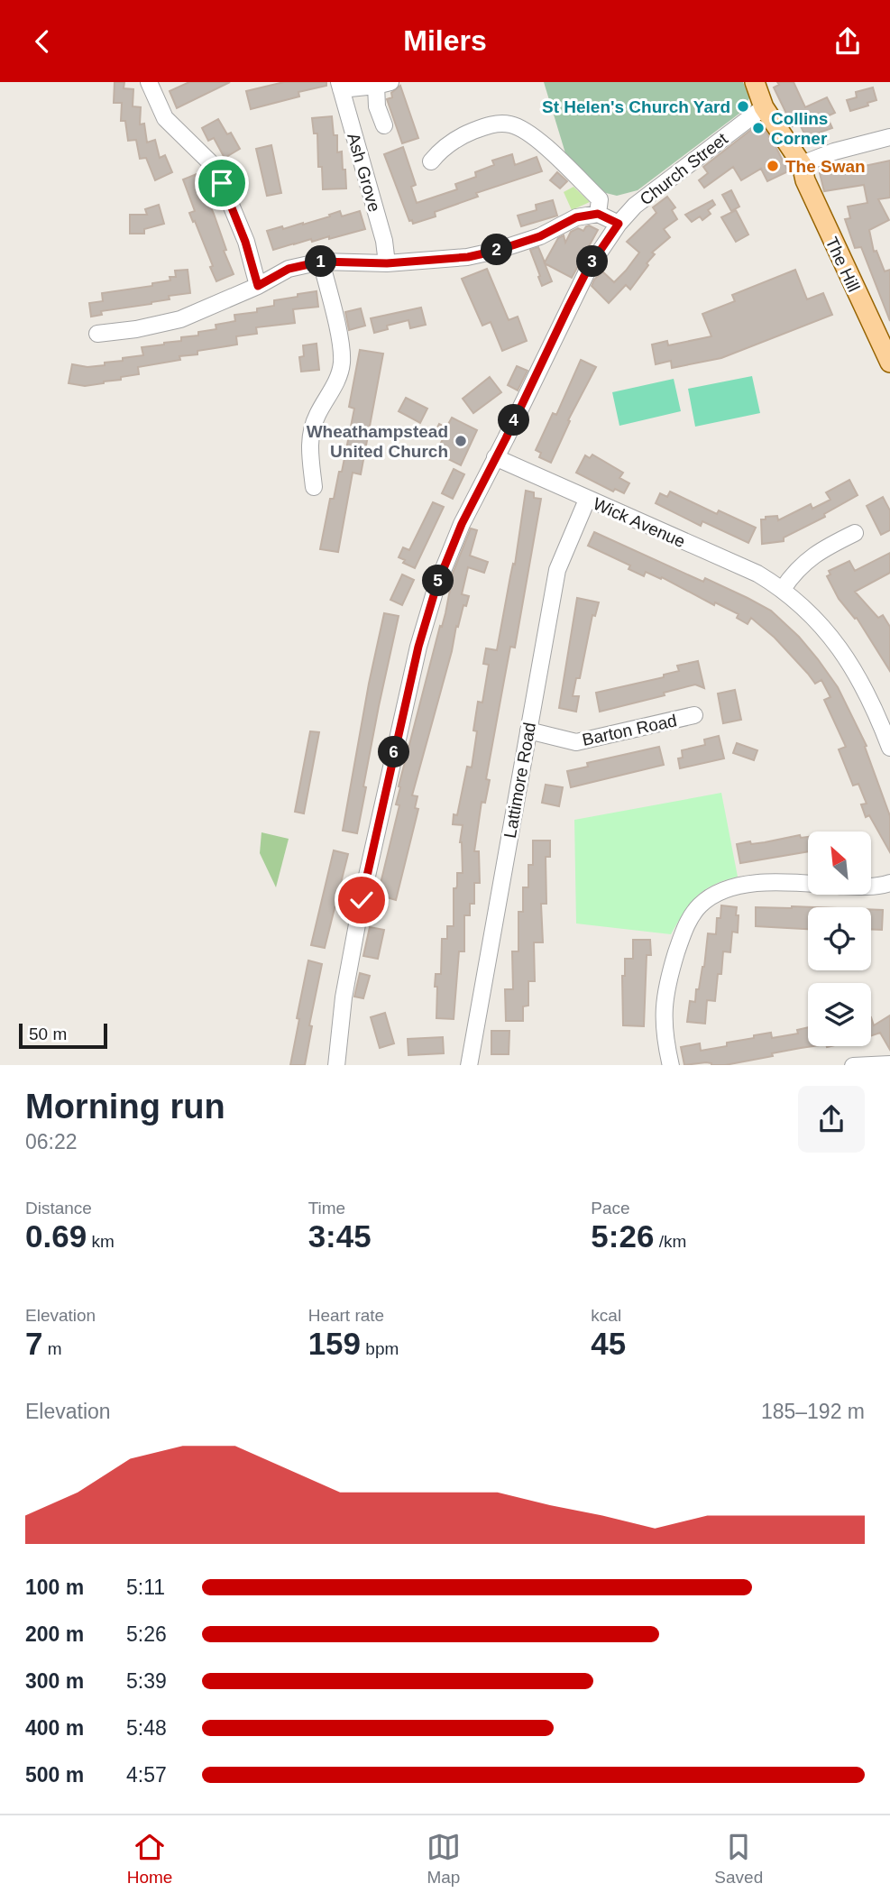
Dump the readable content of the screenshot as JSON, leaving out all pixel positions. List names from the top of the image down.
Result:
{
  "streets": {
    "main road": ["The Hill"],
    "street": [
      "Church Street",
      "Ash Grove",
      "Wick Avenue",
      "Barton Road",
      "Lattimore Road"
    ]
  },
  "crossings": [
    ["Church Street", "The Hill"],
    ["Church Street", "Wick Avenue"],
    ["Wick Avenue", "Lattimore Road"],
    ["Barton Road", "Lattimore Road"]
  ],
  "places": [
    "St Helen's Church Yard",
    "Collins Corner",
    "The Swan",
    "Wheathampstead United Church"
  ],
  "scale_bar": "50 m",
  "north": "top left",
  "page": {
    "header": "Milers",
    "pins": [
      "2",
      "1",
      "3",
      "4",
      "5",
      "6"
    ],
    "scale": "50 m",
    "heading": ["Morning run", "06:22"],
    "stats": [
      ["Distance", "0.69 km"],
      ["Time", "3:45"],
      ["Pace", "5:26 /km"],
      ["Elevation", "7 m"],
      ["Heart rate", "159 bpm"],
      ["kcal", "45"]
    ],
    "chart": ["Elevation", "185–192 m"],
    "list": [
      {
        "name": "100 m",
        "note": "5:11"
      },
      {
        "name": "200 m",
        "note": "5:26"
      },
      {
        "name": "300 m",
        "note": "5:39"
      },
      {
        "name": "400 m",
        "note": "5:48"
      },
      {
        "name": "500 m",
        "note": "4:57"
      }
    ],
    "tabs": ["Home", "Map", "Saved"]
  }
}
